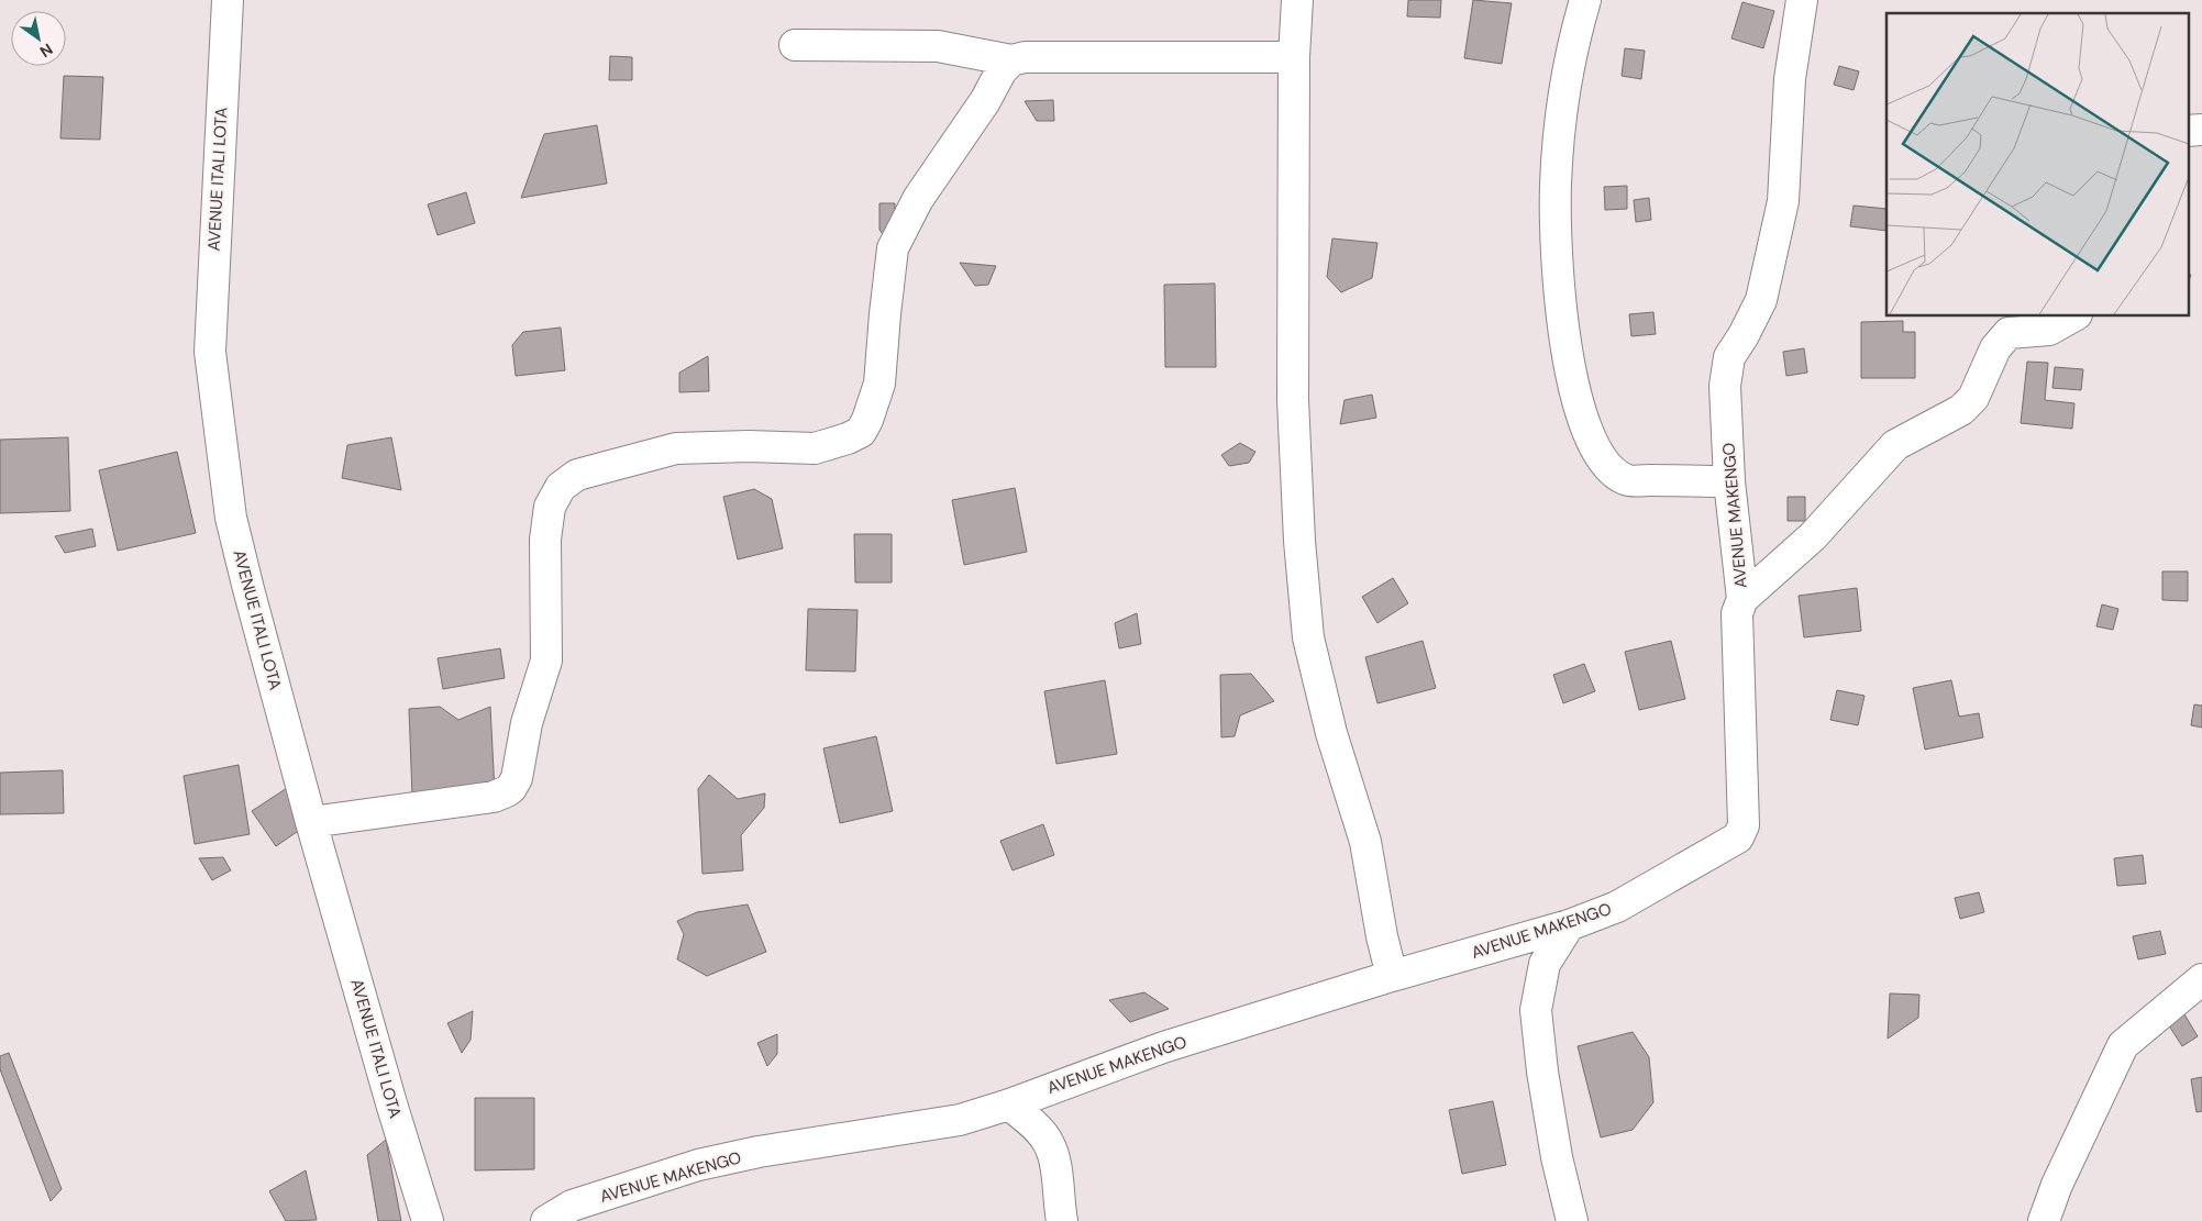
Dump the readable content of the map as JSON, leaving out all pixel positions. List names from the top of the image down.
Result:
{
  "streets": {
    "street": ["AVENUE ITALI LOTA", "AVENUE MAKENGO"]
  },
  "north": "bottom right"
}
